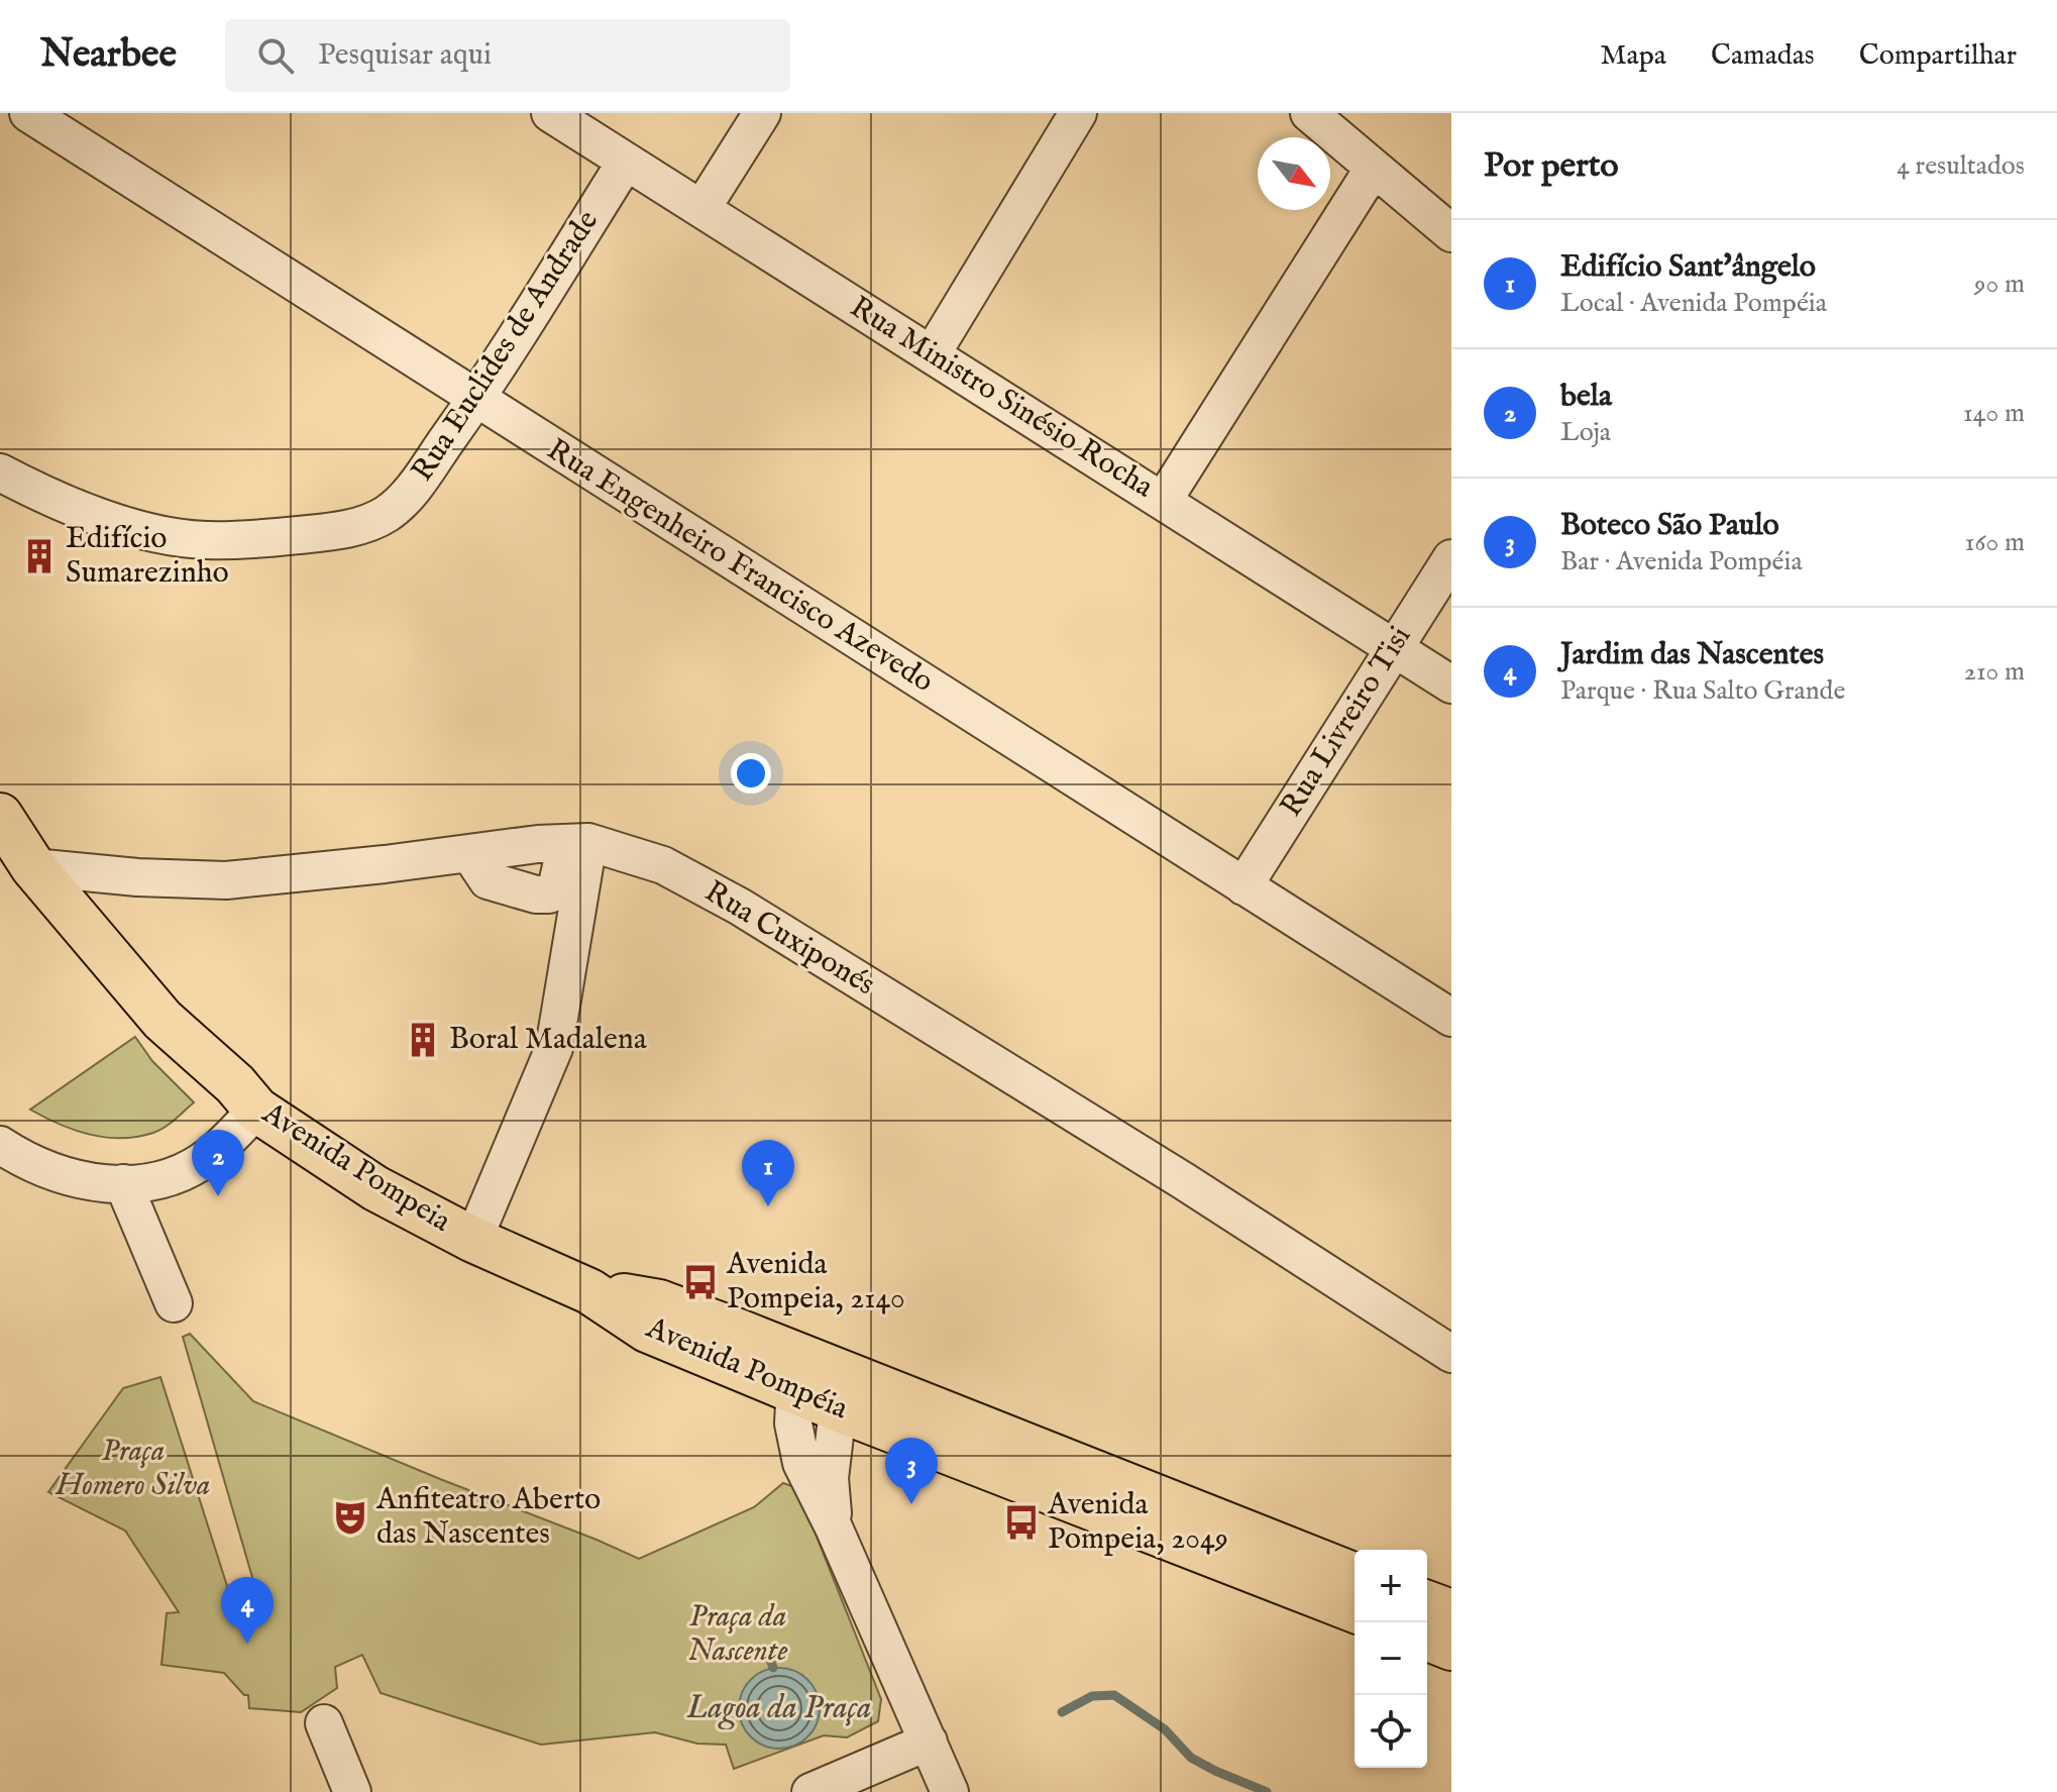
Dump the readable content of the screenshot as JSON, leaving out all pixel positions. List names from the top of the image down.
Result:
{
  "streets": {
    "main road": ["Avenida Pompeia", "Avenida Pompéia"],
    "street": [
      "Rua Euclides de Andrade",
      "Rua Ministro Sinésio Rocha",
      "Rua Engenheiro Francisco Azevedo",
      "Rua Livreiro Tisi",
      "Rua Cuxiponés"
    ]
  },
  "crossings": [
    ["Rua Euclides de Andrade", "Rua Ministro Sinésio Rocha"],
    ["Rua Euclides de Andrade", "Rua Engenheiro Francisco Azevedo"],
    ["Rua Ministro Sinésio Rocha", "Rua Livreiro Tisi"],
    ["Rua Engenheiro Francisco Azevedo", "Rua Livreiro Tisi"],
    ["Rua Cuxiponés", "Avenida Pompeia"],
    ["Avenida Pompeia", "Avenida Pompéia"]
  ],
  "water": ["Lagoa da Praça"],
  "parks": ["Praça Homero Silva", "Praça da Nascente"],
  "places": {
    "building": ["Edifício Sumarezinho", "Boral Madalena"],
    "bus stop": ["Avenida Pompeia, 2140", "Avenida Pompeia, 2049"],
    "theatre": ["Anfiteatro Aberto das Nascentes"]
  },
  "north": "bottom right",
  "page": {
    "header": "Nearbee",
    "search": "Pesquisar aqui",
    "nav": ["Mapa", "Camadas", "Compartilhar"],
    "heading": ["Por perto", "4 resultados"],
    "list": [
      {
        "mark": "1",
        "name": "Edifício Sant'ângelo",
        "note": "Local · Avenida Pompéia",
        "value": "90 m"
      },
      {
        "mark": "2",
        "name": "bela",
        "note": "Loja",
        "value": "140 m"
      },
      {
        "mark": "3",
        "name": "Boteco São Paulo",
        "note": "Bar · Avenida Pompéia",
        "value": "160 m"
      },
      {
        "mark": "4",
        "name": "Jardim das Nascentes",
        "note": "Parque · Rua Salto Grande",
        "value": "210 m"
      }
    ],
    "pins": [
      "2",
      "1",
      "3",
      "4"
    ],
    "map_buttons": ["+", "−"]
  }
}
